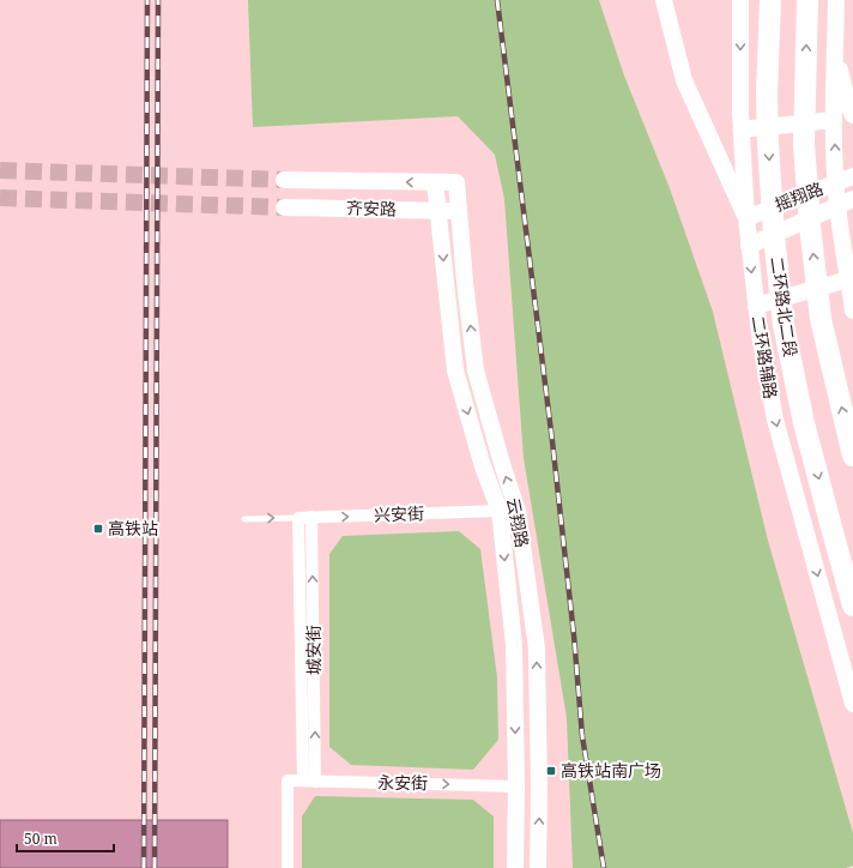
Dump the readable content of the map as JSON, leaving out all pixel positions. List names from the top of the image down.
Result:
{
  "streets": {
    "highway": ["二环路北二段"],
    "street": [
      "摇翔路",
      "齐安路",
      "二环路辅路",
      "兴安街",
      "云翔路",
      "城安街",
      "永安街"
    ]
  },
  "crossings": [
    ["摇翔路", "二环路辅路"],
    ["齐安路", "云翔路"],
    ["兴安街", "云翔路"],
    ["兴安街", "城安街"],
    ["云翔路", "永安街"],
    ["城安街", "永安街"]
  ],
  "one_way": ["兴安街", "永安街"],
  "places": {
    "transit": ["高铁站", "高铁站南广场"]
  },
  "scale_bar": "50 m"
}
